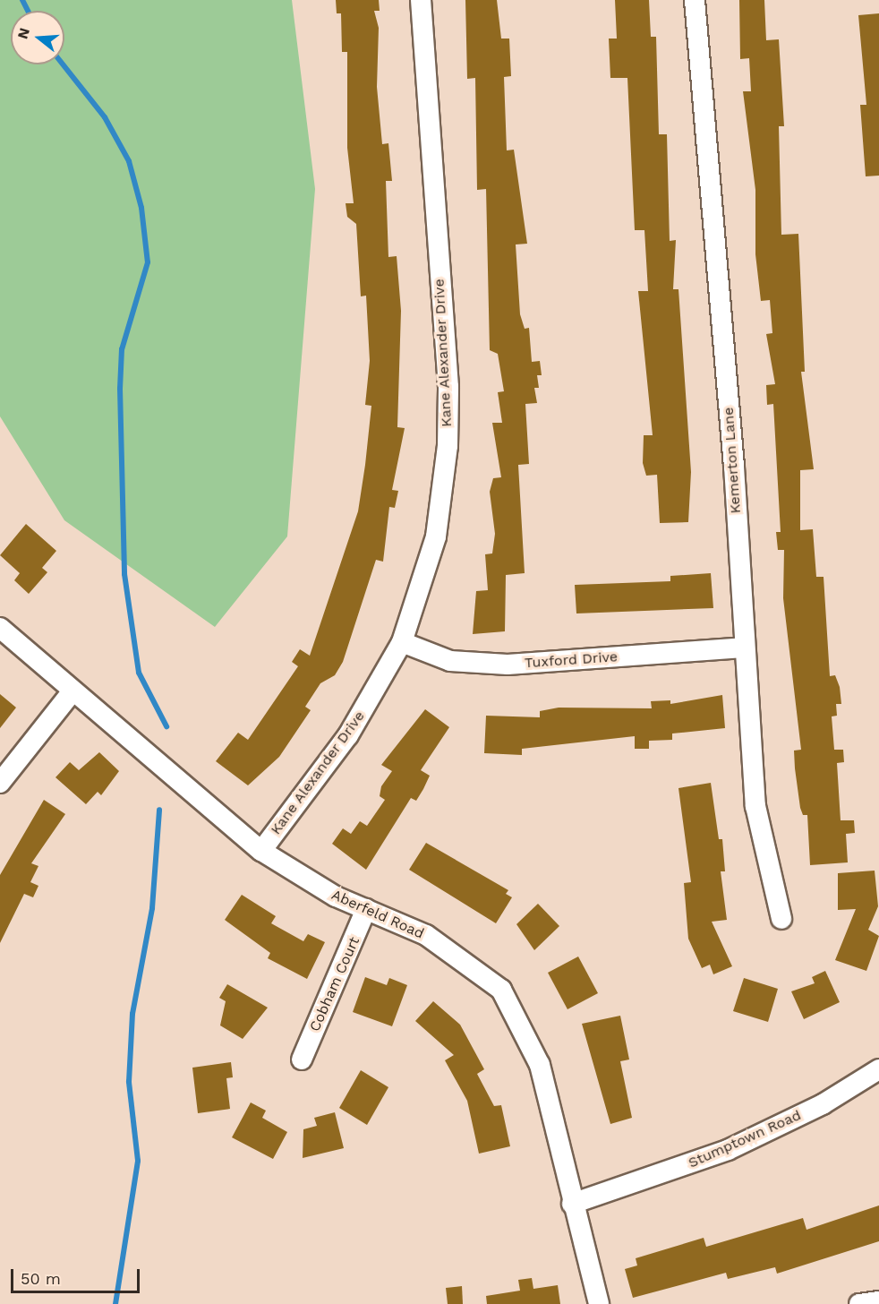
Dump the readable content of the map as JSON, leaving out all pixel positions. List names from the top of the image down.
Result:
{
  "streets": {
    "street": [
      "Kane Alexander Drive",
      "Kemerton Lane",
      "Tuxford Drive",
      "Aberfeld Road",
      "Cobham Court",
      "Stumptown Road"
    ]
  },
  "crossings": [
    ["Kane Alexander Drive", "Tuxford Drive"],
    ["Kane Alexander Drive", "Aberfeld Road"],
    ["Kemerton Lane", "Tuxford Drive"],
    ["Aberfeld Road", "Cobham Court"],
    ["Aberfeld Road", "Stumptown Road"]
  ],
  "scale_bar": "50 m",
  "north": "left"
}
